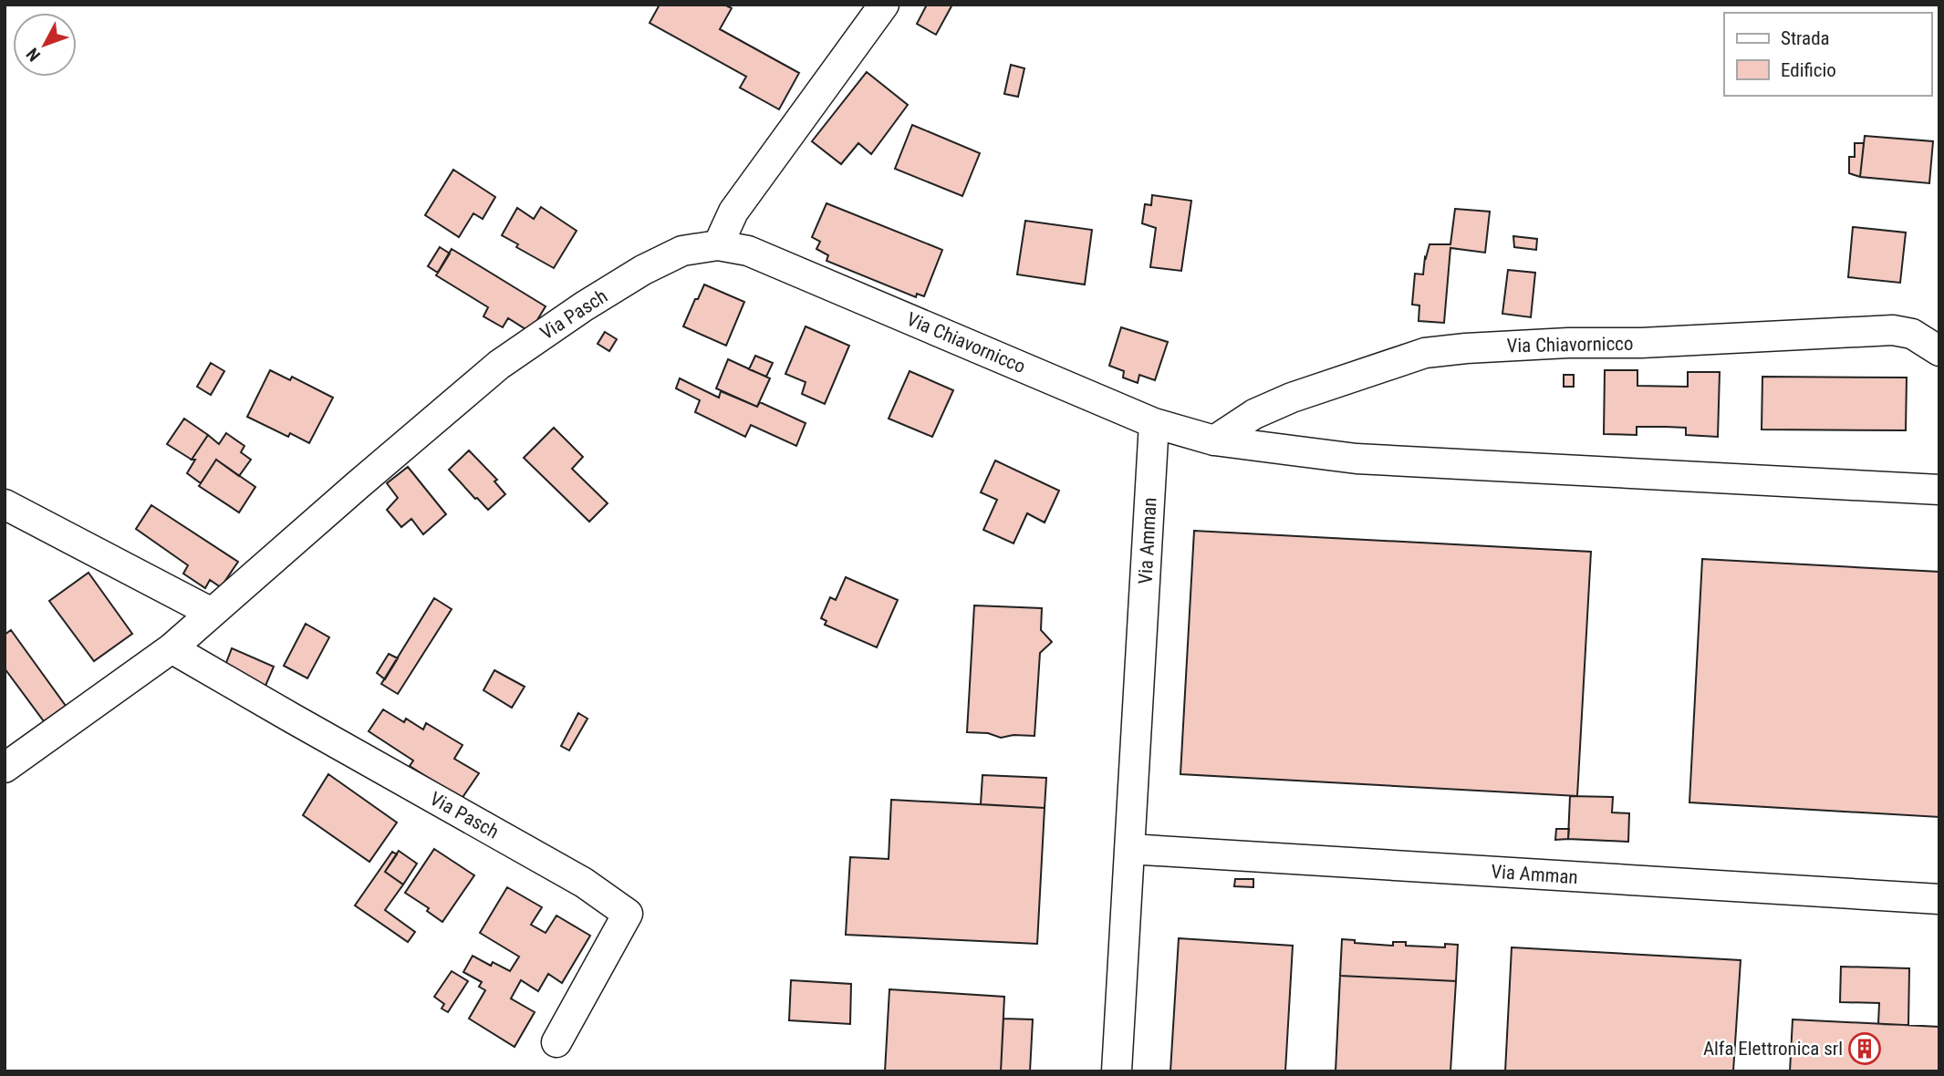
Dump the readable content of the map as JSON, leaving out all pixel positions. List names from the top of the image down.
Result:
{
  "streets": {
    "street": ["Via Pasch", "Via Chiavornicco", "Via Amman"]
  },
  "crossings": [
    ["Via Pasch", "Via Chiavornicco"],
    ["Via Chiavornicco", "Via Amman"]
  ],
  "places": {
    "building": ["Alfa Elettronica srl"]
  },
  "legend": ["Strada", "Edificio"],
  "north": "bottom left"
}
